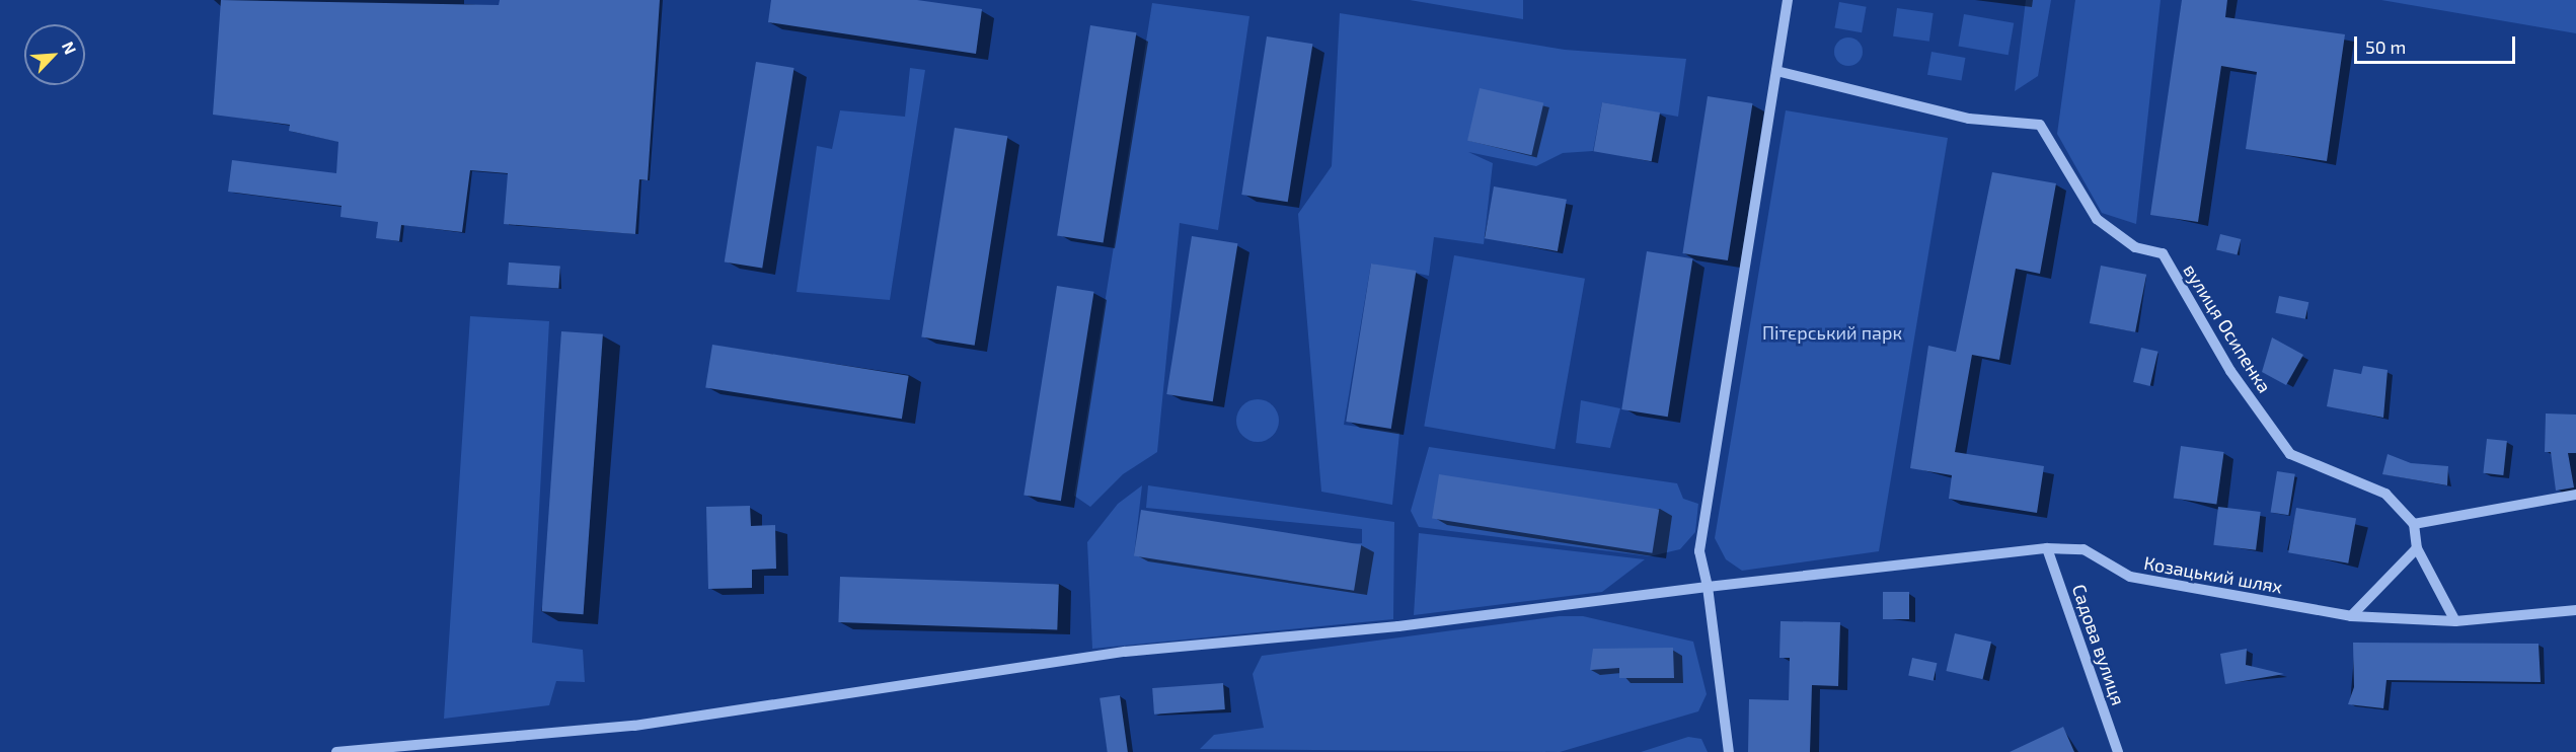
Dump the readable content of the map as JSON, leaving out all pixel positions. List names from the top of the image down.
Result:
{
  "streets": {
    "street": ["вулиця Осипенка", "Козацький шлях", "Садова вулиця"]
  },
  "crossings": [
    ["Козацький шлях", "Садова вулиця"]
  ],
  "parks": ["Пітєрський парк"],
  "scale_bar": "50 m",
  "north": "top right"
}
